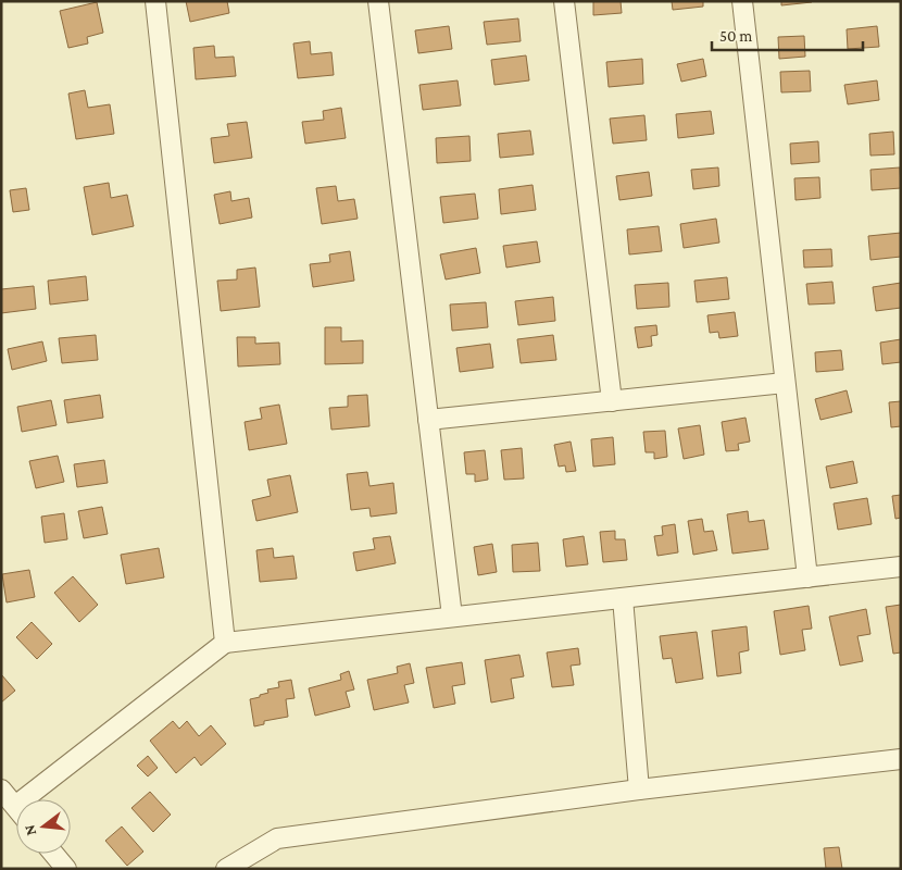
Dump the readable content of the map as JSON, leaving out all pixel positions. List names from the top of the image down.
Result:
{
  "scale_bar": "50 m",
  "north": "left"
}
